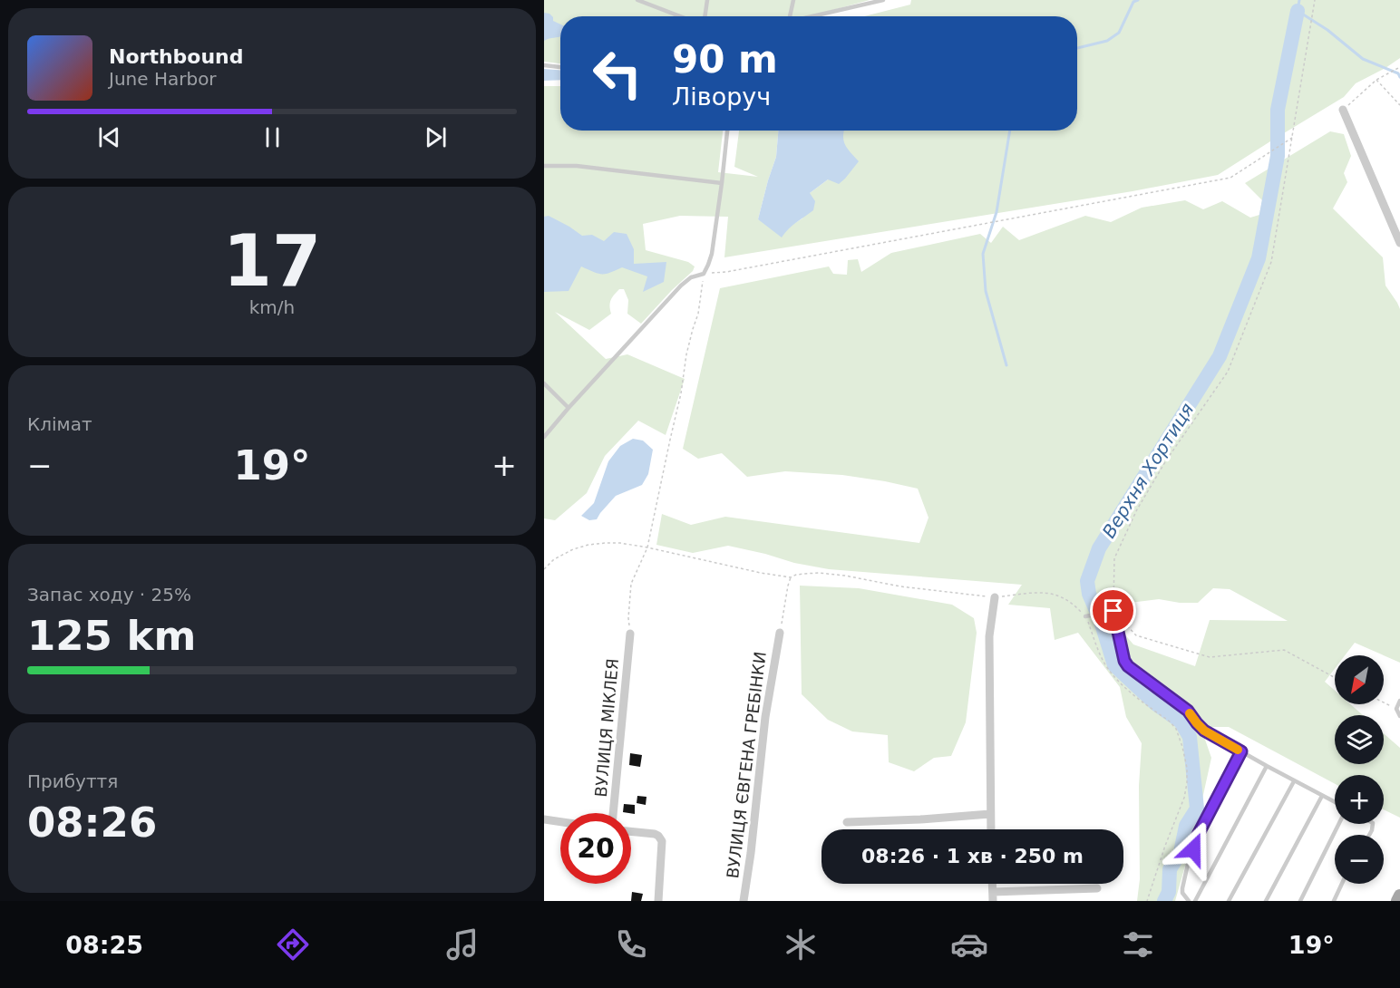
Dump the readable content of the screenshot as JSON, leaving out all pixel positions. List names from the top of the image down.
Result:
{
  "streets": {
    "street": ["ВУЛИЦЯ МІКЛЕЯ", "ВУЛИЦЯ ЄВГЕНА ГРЕБІНКИ"]
  },
  "water": ["Верхня Хортиця"],
  "north": "bottom left",
  "page": {
    "turn": ["90 m", "Ліворуч"],
    "song": ["Northbound", "June Harbor"],
    "tile": [
      ["17", "km/h"],
      "Клімат",
      ["Запас ходу · 25%", "125 km"],
      ["Прибуття", "08:26"]
    ],
    "heat": ["−", "19°", "+"],
    "map_buttons": ["+", "−"],
    "limit": "20",
    "trip": "08:26 · 1 хв · 250 m",
    "tabs": ["08:25", "19°"]
  }
}
